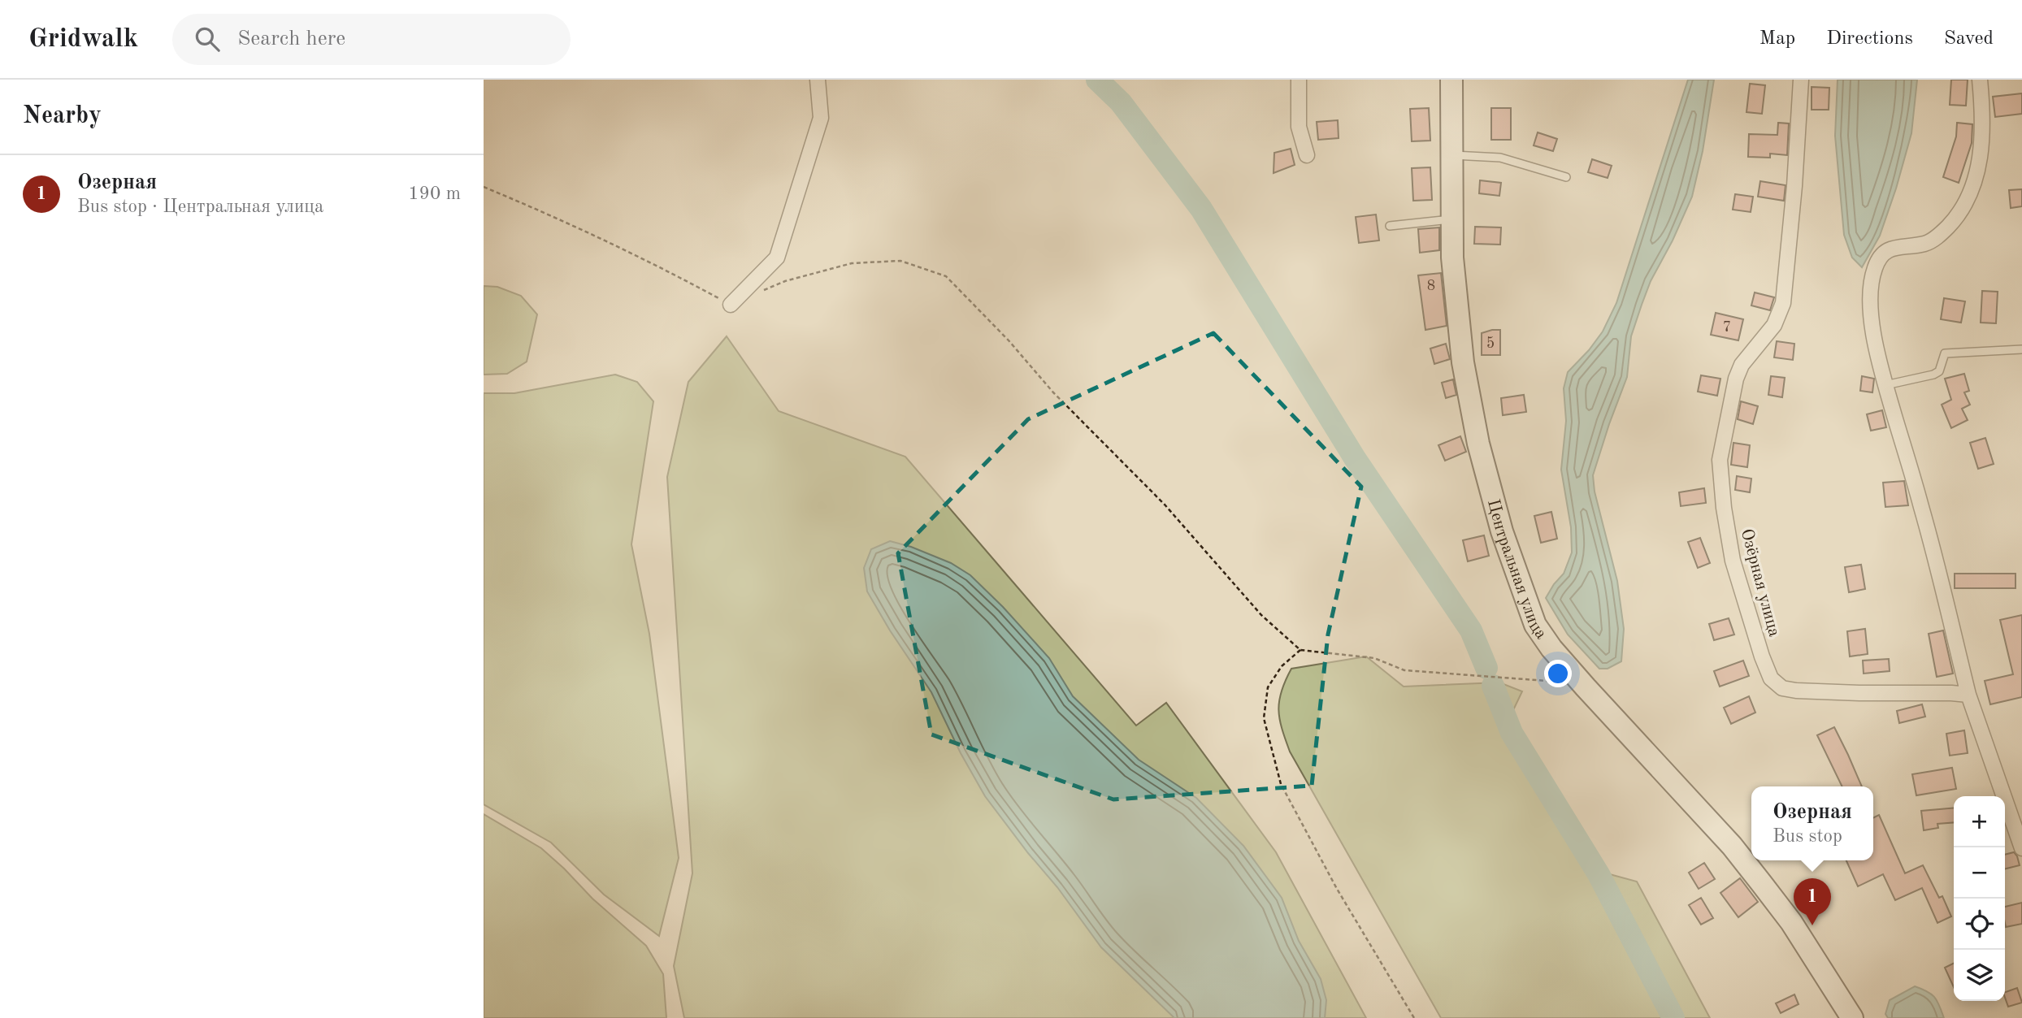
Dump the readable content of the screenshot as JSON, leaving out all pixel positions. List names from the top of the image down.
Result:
{
  "streets": {
    "street": ["Центральная улица", "Озёрная улица"]
  },
  "house_numbers": ["8", "7", "5"],
  "page": {
    "header": "Gridwalk",
    "search": "Search here",
    "nav": ["Map", "Directions", "Saved"],
    "heading": "Nearby",
    "list": [
      {
        "mark": "1",
        "name": "Озерная",
        "note": "Bus stop · Центральная улица",
        "value": "190 m"
      }
    ],
    "popup": ["Озерная", "Bus stop"],
    "map_buttons": ["+", "−"],
    "pins": "1"
  }
}
